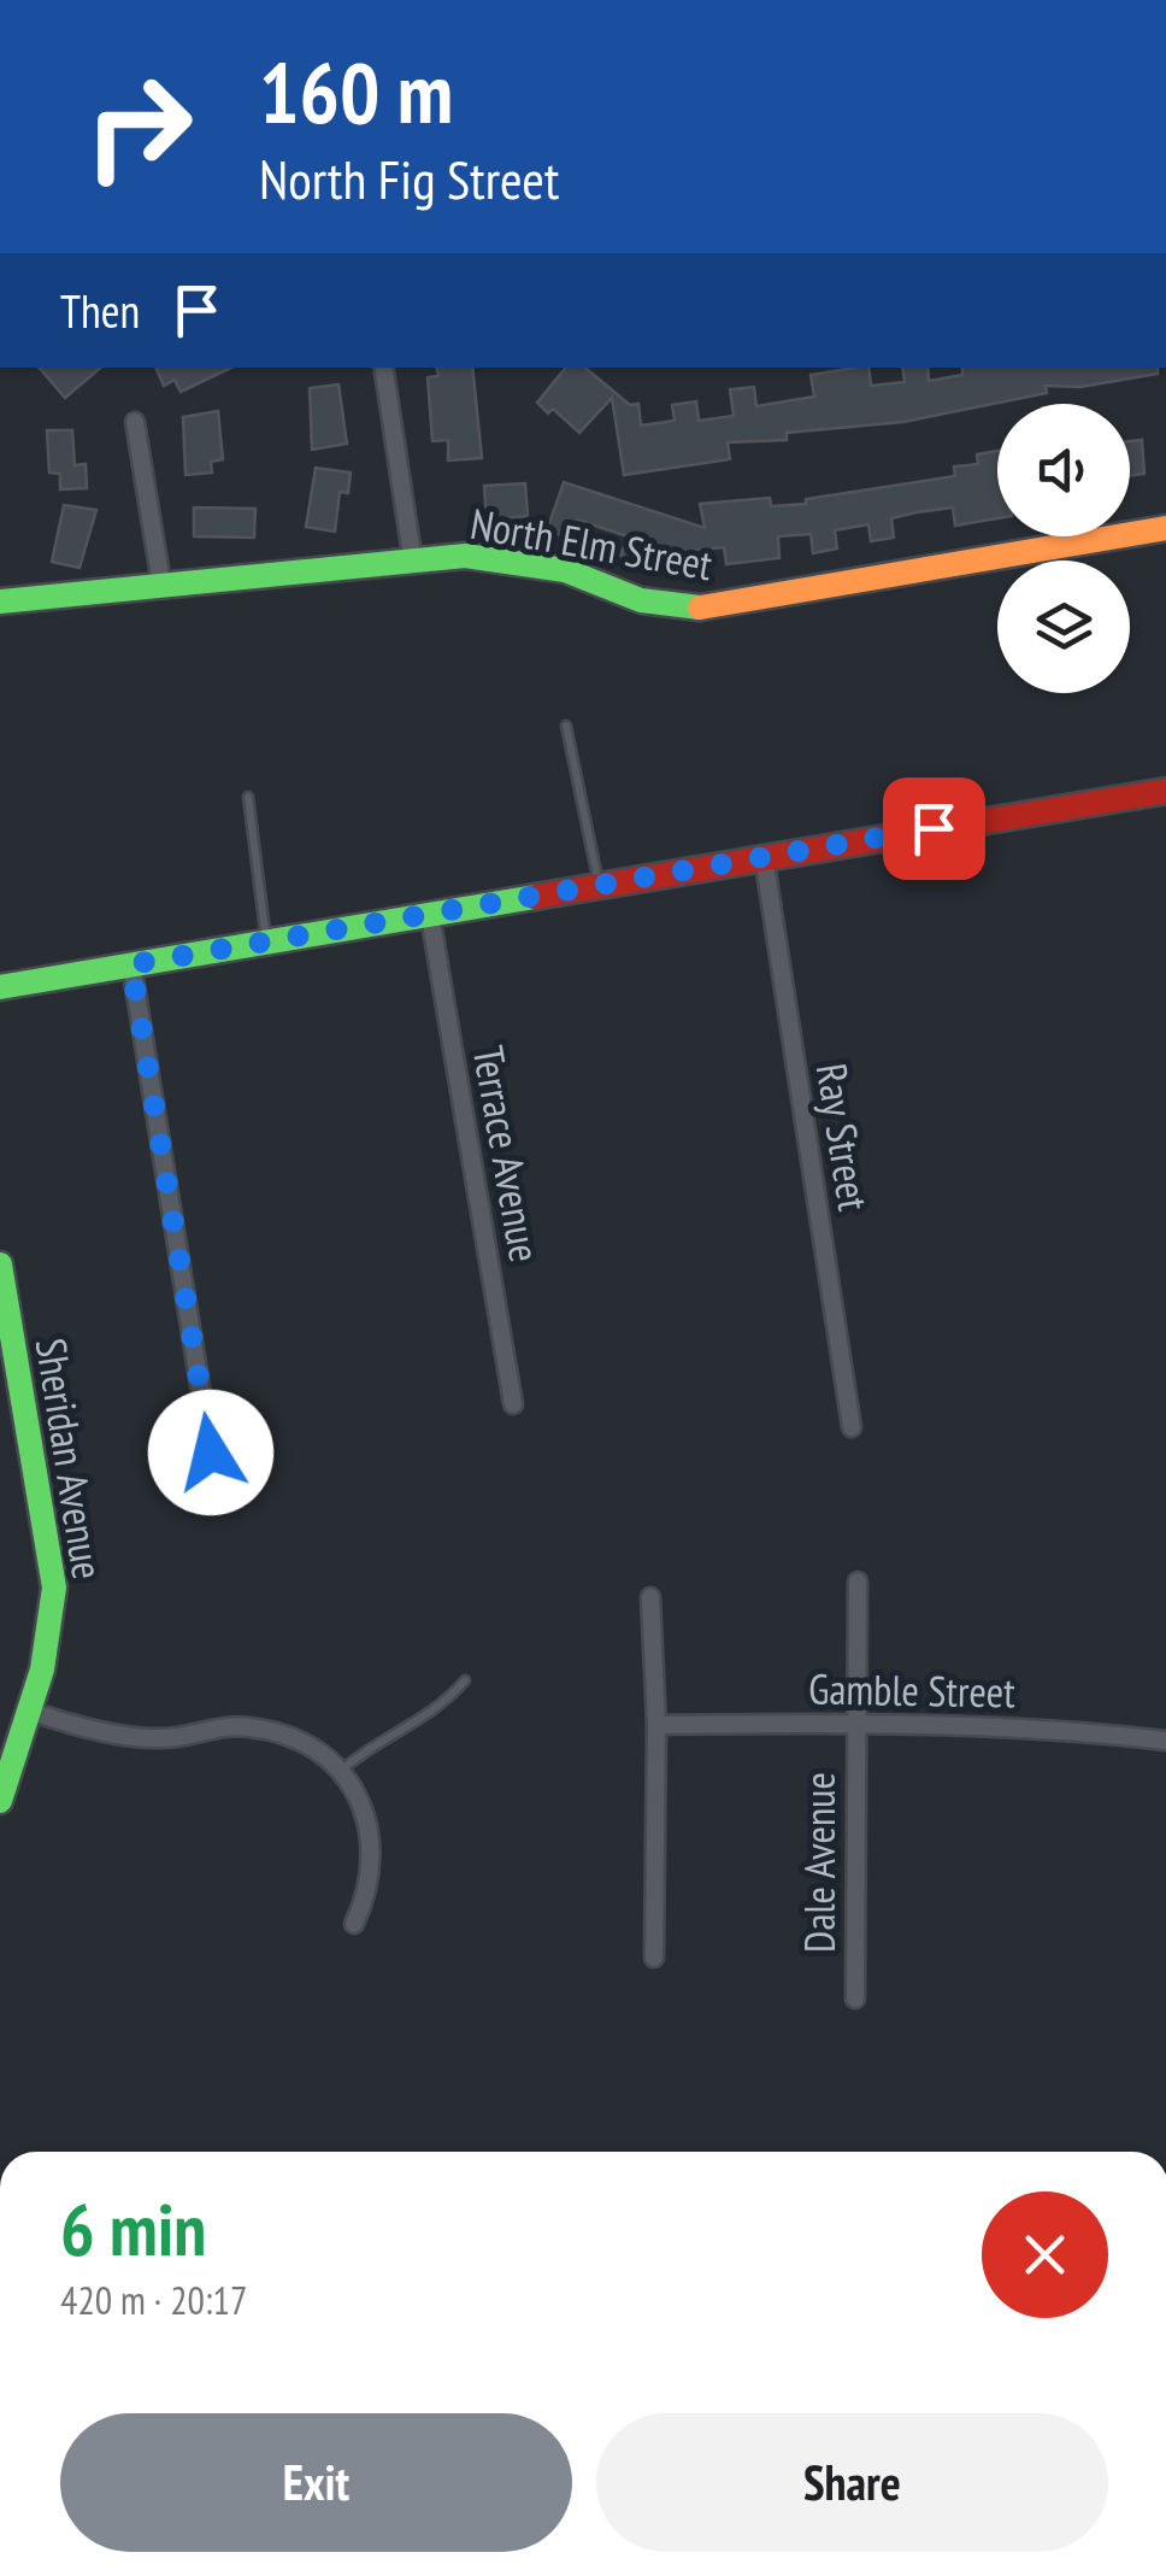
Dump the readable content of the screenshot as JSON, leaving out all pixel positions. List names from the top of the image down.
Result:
{
  "streets": {
    "street": [
      "North Elm Street",
      "Ray Street",
      "Terrace Avenue",
      "Sheridan Avenue",
      "Gamble Street",
      "Dale Avenue"
    ]
  },
  "crossings": [
    ["Gamble Street", "Dale Avenue"]
  ],
  "page": {
    "turn": ["160 m", "North Fig Street"],
    "then": "Then",
    "heading": ["6 min", "420 m · 20:17"],
    "buttons": ["Exit", "Share"]
  }
}
